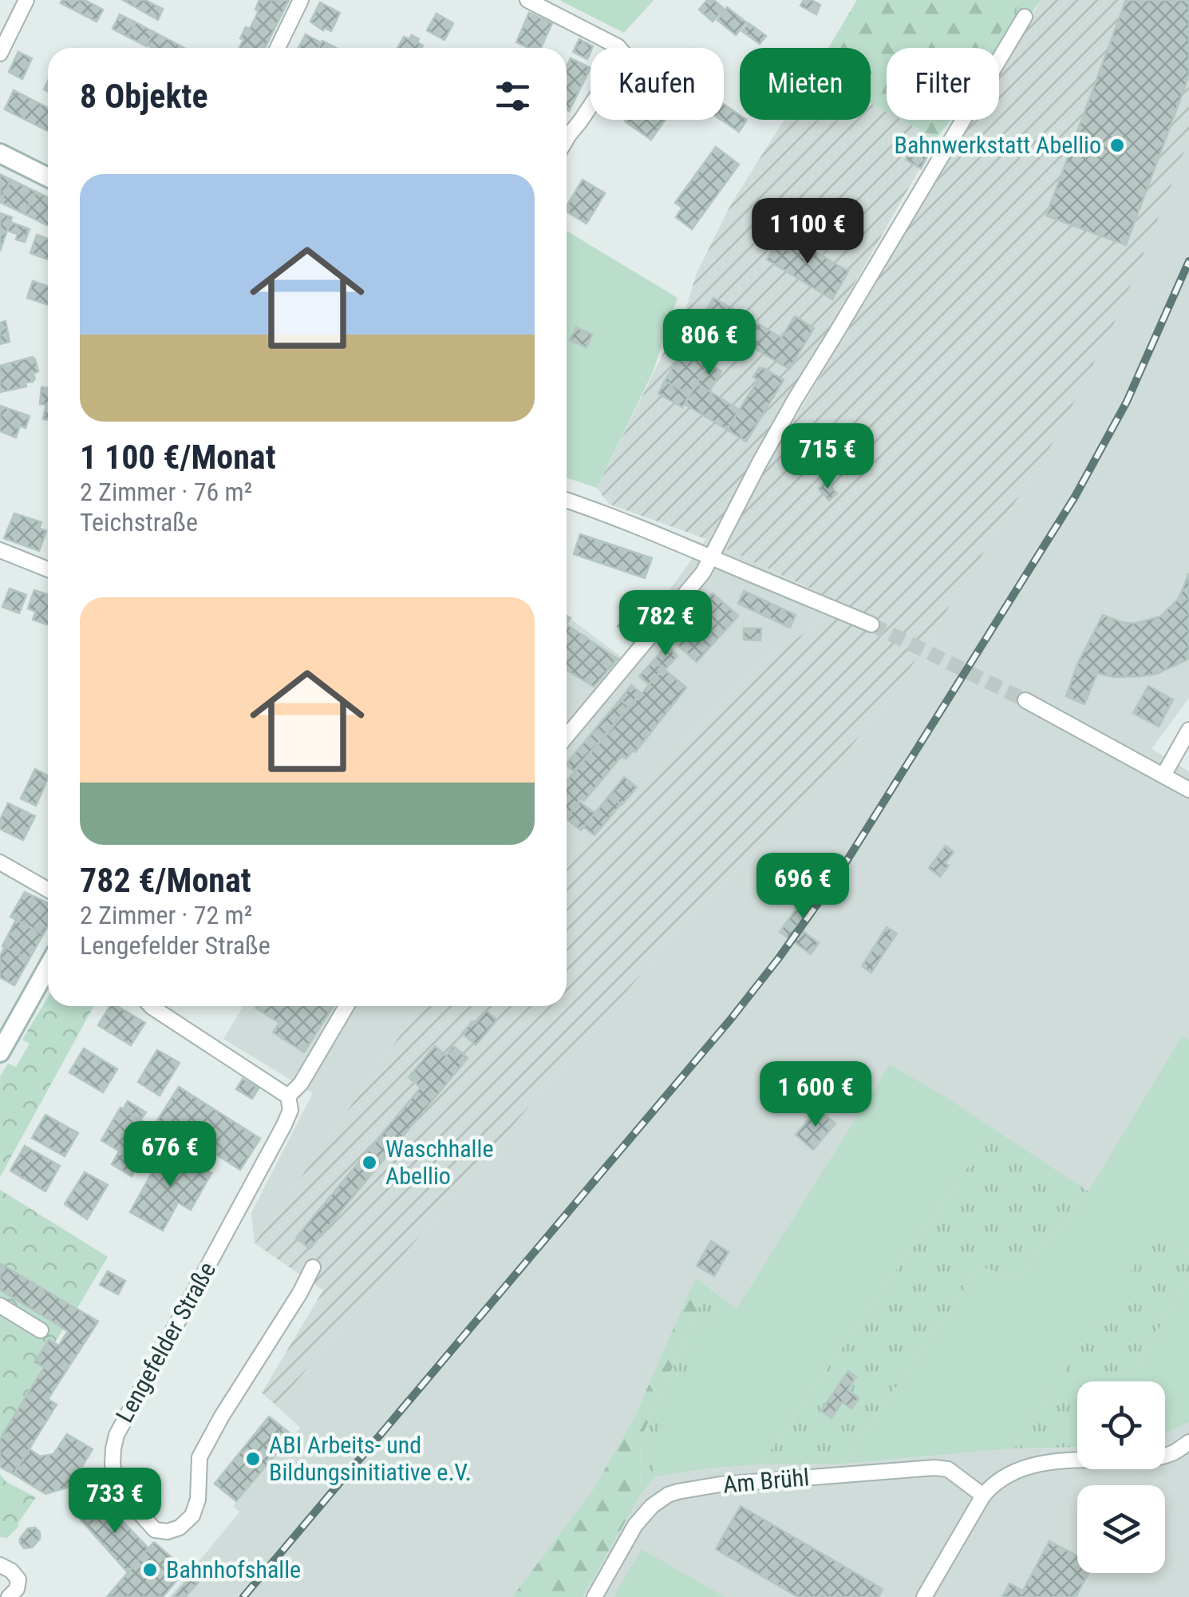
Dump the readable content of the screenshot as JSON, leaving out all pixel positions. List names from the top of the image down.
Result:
{
  "streets": {
    "street": ["Lengefelder Straße", "Am Brühl"]
  },
  "places": [
    "Bahnwerkstatt Abellio",
    "Waschhalle Abellio",
    "ABI Arbeits- und Bildungsinitiative e.V.",
    "Bahnhofshalle"
  ],
  "page": {
    "chip": ["Kaufen", "Mieten", "Filter"],
    "heading": "8 Objekte",
    "list": [
      {
        "name": "1 100 €/Monat",
        "note": "2 Zimmer · 76 m² · Teichstraße"
      },
      {
        "name": "782 €/Monat",
        "note": "2 Zimmer · 72 m² · Lengefelder Straße"
      }
    ],
    "price": [
      "1 100 €",
      "806 €",
      "715 €",
      "782 €",
      "696 €",
      "1 600 €",
      "676 €",
      "733 €"
    ]
  }
}
